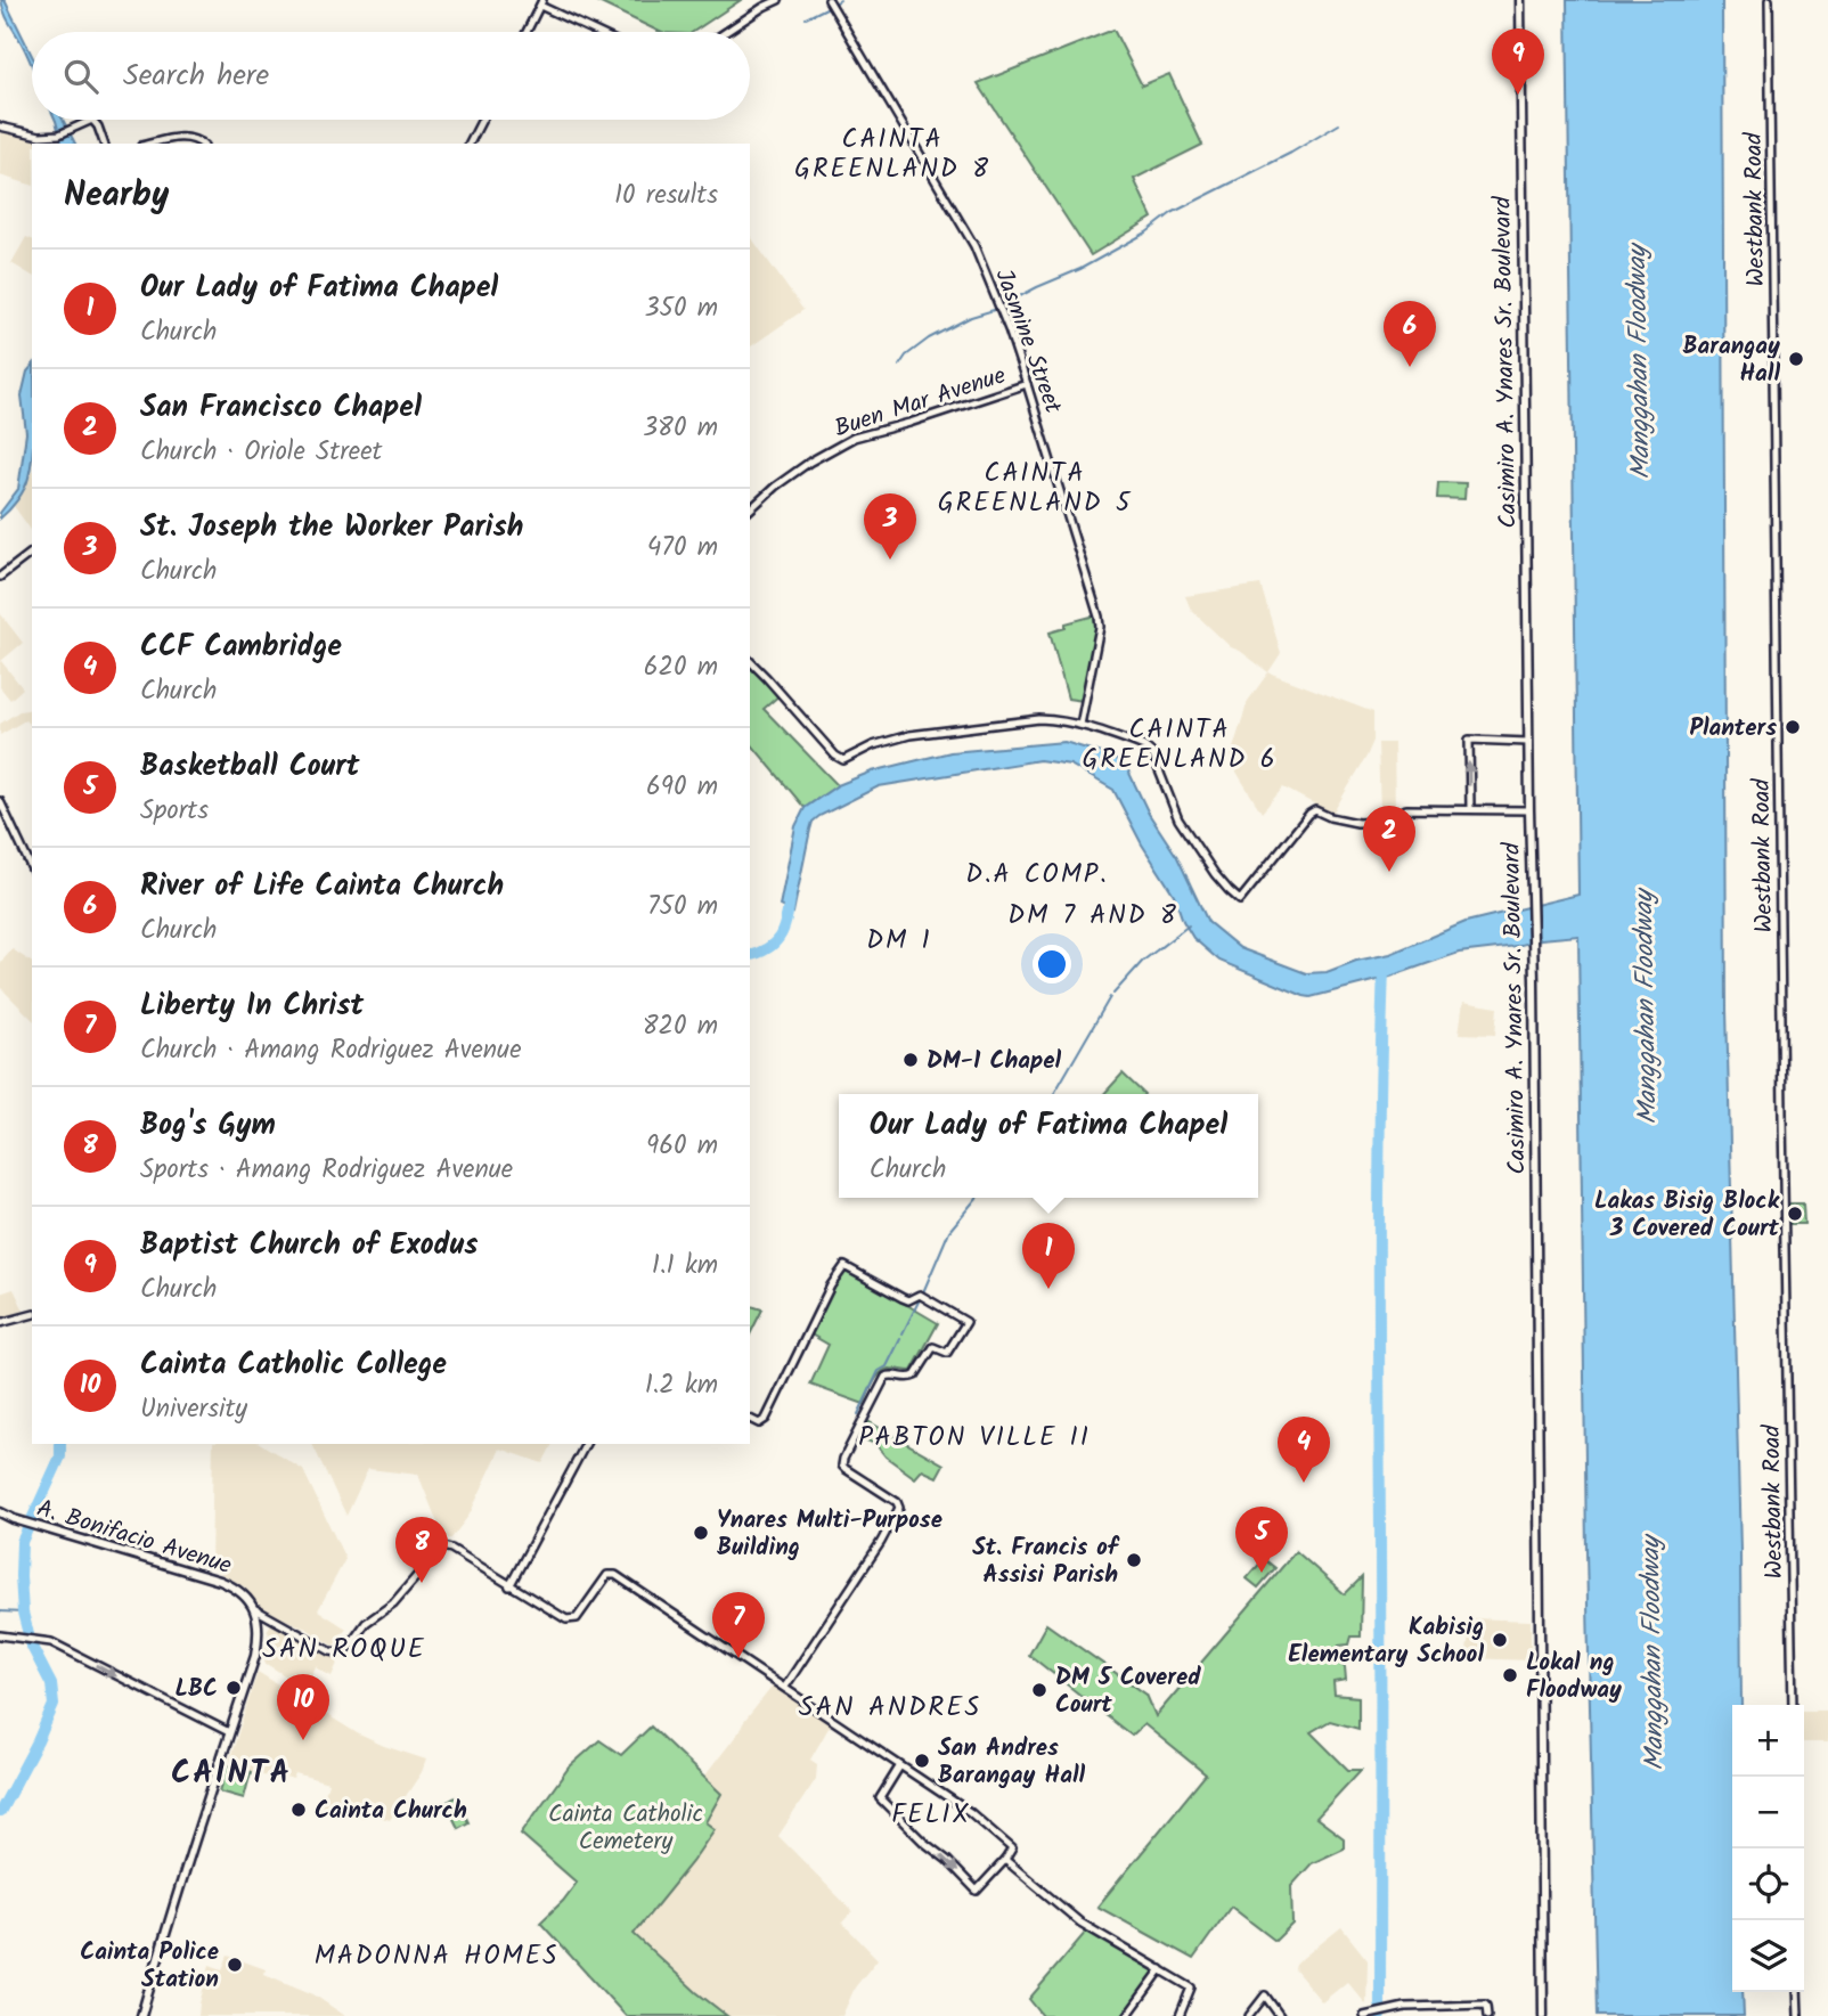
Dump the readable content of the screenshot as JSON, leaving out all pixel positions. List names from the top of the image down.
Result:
{
  "streets": {
    "main road": ["Casimiro A. Ynares Sr. Boulevard", "A. Bonifacio Avenue"],
    "street": ["Westbank Road", "Jasmine Street", "Buen Mar Avenue"]
  },
  "crossings": [
    ["Jasmine Street", "Buen Mar Avenue"]
  ],
  "districts": [
    "CAINTA GREENLAND 8",
    "CAINTA GREENLAND 5",
    "CAINTA GREENLAND 6",
    "D.A COMP.",
    "DM 7 AND 8",
    "DM 1",
    "PABTON VILLE II",
    "SAN ROQUE",
    "SAN ANDRES",
    "CAINTA",
    "FELIX",
    "MADONNA HOMES"
  ],
  "water": ["Manggahan Floodway"],
  "parks": ["Cainta Catholic Cemetery"],
  "places": [
    "Barangay Hall",
    "Planters",
    "DM-1 Chapel",
    "Lakas Bisig Block 3 Covered Court",
    "Ynares Multi-Purpose Building",
    "St. Francis of Assisi Parish",
    "Kabisig Elementary School",
    "Lokal ng Floodway",
    "LBC",
    "DM 5 Covered Court",
    "San Andres Barangay Hall",
    "Cainta Church",
    "Cainta Police Station"
  ],
  "page": {
    "pins": [
      "9",
      "6",
      "3",
      "2",
      "1",
      "4",
      "5",
      "8",
      "7",
      "10"
    ],
    "search": "Search here",
    "heading": ["Nearby", "10 results"],
    "list": [
      {
        "mark": "1",
        "name": "Our Lady of Fatima Chapel",
        "note": "Church",
        "value": "350 m"
      },
      {
        "mark": "2",
        "name": "San Francisco Chapel",
        "note": "Church · Oriole Street",
        "value": "380 m"
      },
      {
        "mark": "3",
        "name": "St. Joseph the Worker Parish",
        "note": "Church",
        "value": "470 m"
      },
      {
        "mark": "4",
        "name": "CCF Cambridge",
        "note": "Church",
        "value": "620 m"
      },
      {
        "mark": "5",
        "name": "Basketball Court",
        "note": "Sports",
        "value": "690 m"
      },
      {
        "mark": "6",
        "name": "River of Life Cainta Church",
        "note": "Church",
        "value": "750 m"
      },
      {
        "mark": "7",
        "name": "Liberty In Christ",
        "note": "Church · Amang Rodriguez Avenue",
        "value": "820 m"
      },
      {
        "mark": "8",
        "name": "Bog's Gym",
        "note": "Sports · Amang Rodriguez Avenue",
        "value": "960 m"
      },
      {
        "mark": "9",
        "name": "Baptist Church of Exodus",
        "note": "Church",
        "value": "1.1 km"
      },
      {
        "mark": "10",
        "name": "Cainta Catholic College",
        "note": "University",
        "value": "1.2 km"
      }
    ],
    "popup": ["Our Lady of Fatima Chapel", "Church"],
    "map_buttons": ["+", "−"]
  }
}
